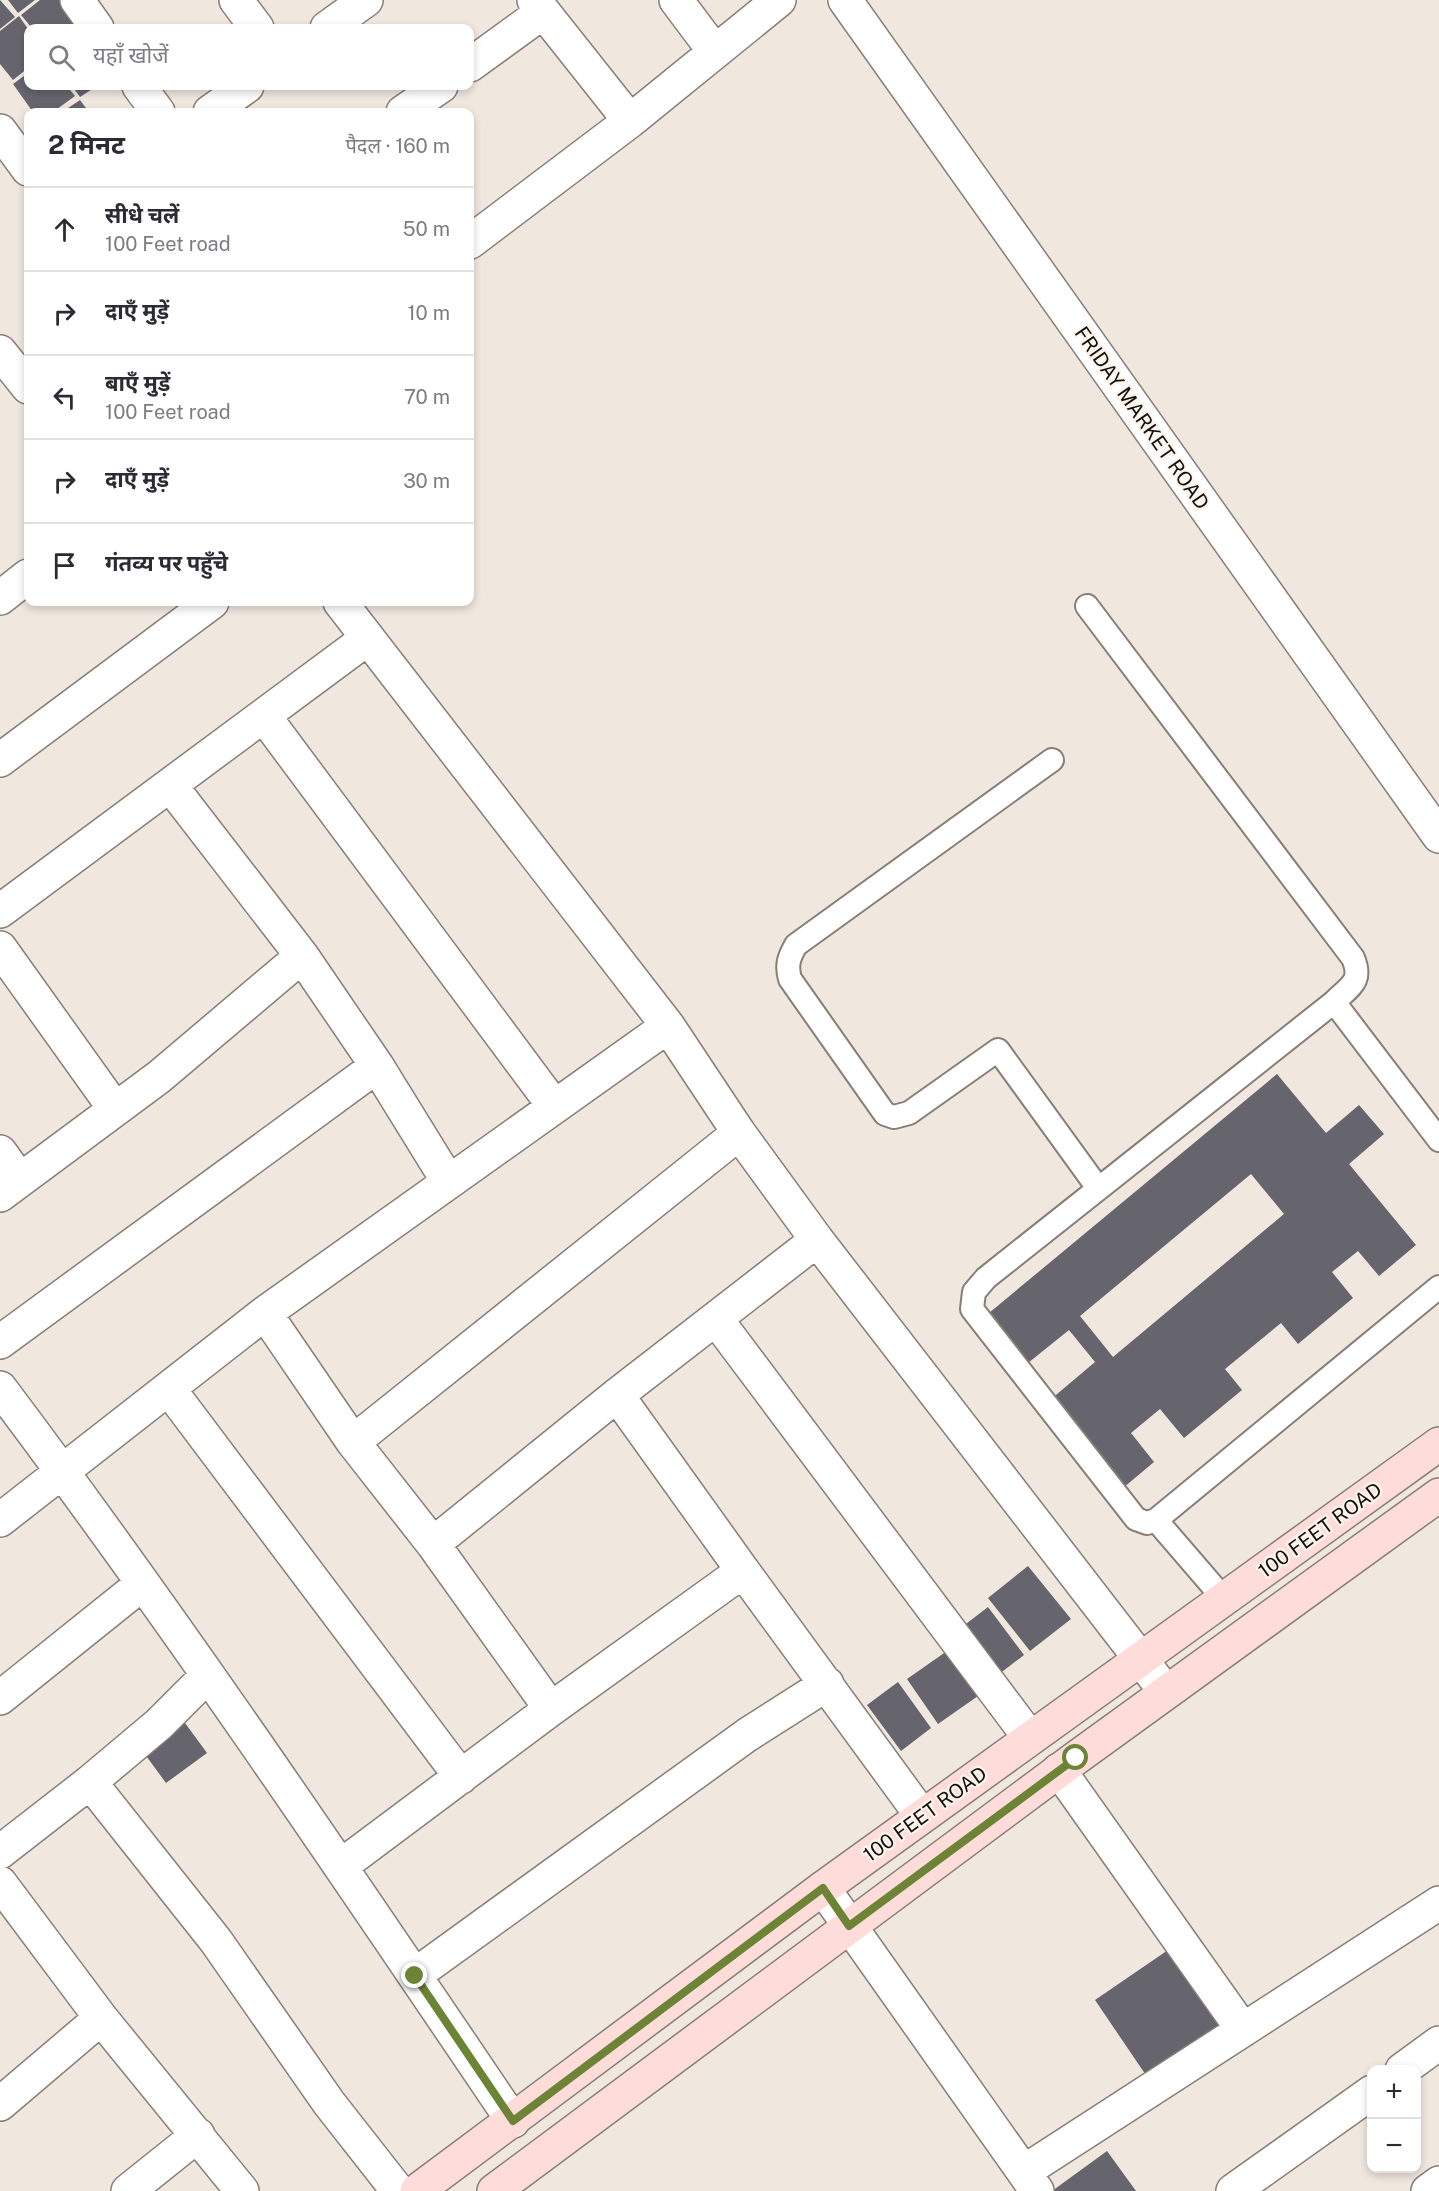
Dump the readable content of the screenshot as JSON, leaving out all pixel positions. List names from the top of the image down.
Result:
{
  "streets": {
    "street": ["FRIDAY MARKET ROAD", "100 FEET ROAD"]
  },
  "page": {
    "search": "यहाँ खोजें",
    "heading": ["2 मिनट", "पैदल · 160 m"],
    "list": [
      ["सीधे चलें", "100 Feet road", "50 m"],
      ["दाएँ मुड़ें", "10 m"],
      ["बाएँ मुड़ें", "100 Feet road", "70 m"],
      ["दाएँ मुड़ें", "30 m"],
      "गंतव्य पर पहुँचे"
    ],
    "map_buttons": ["+", "−"]
  }
}
